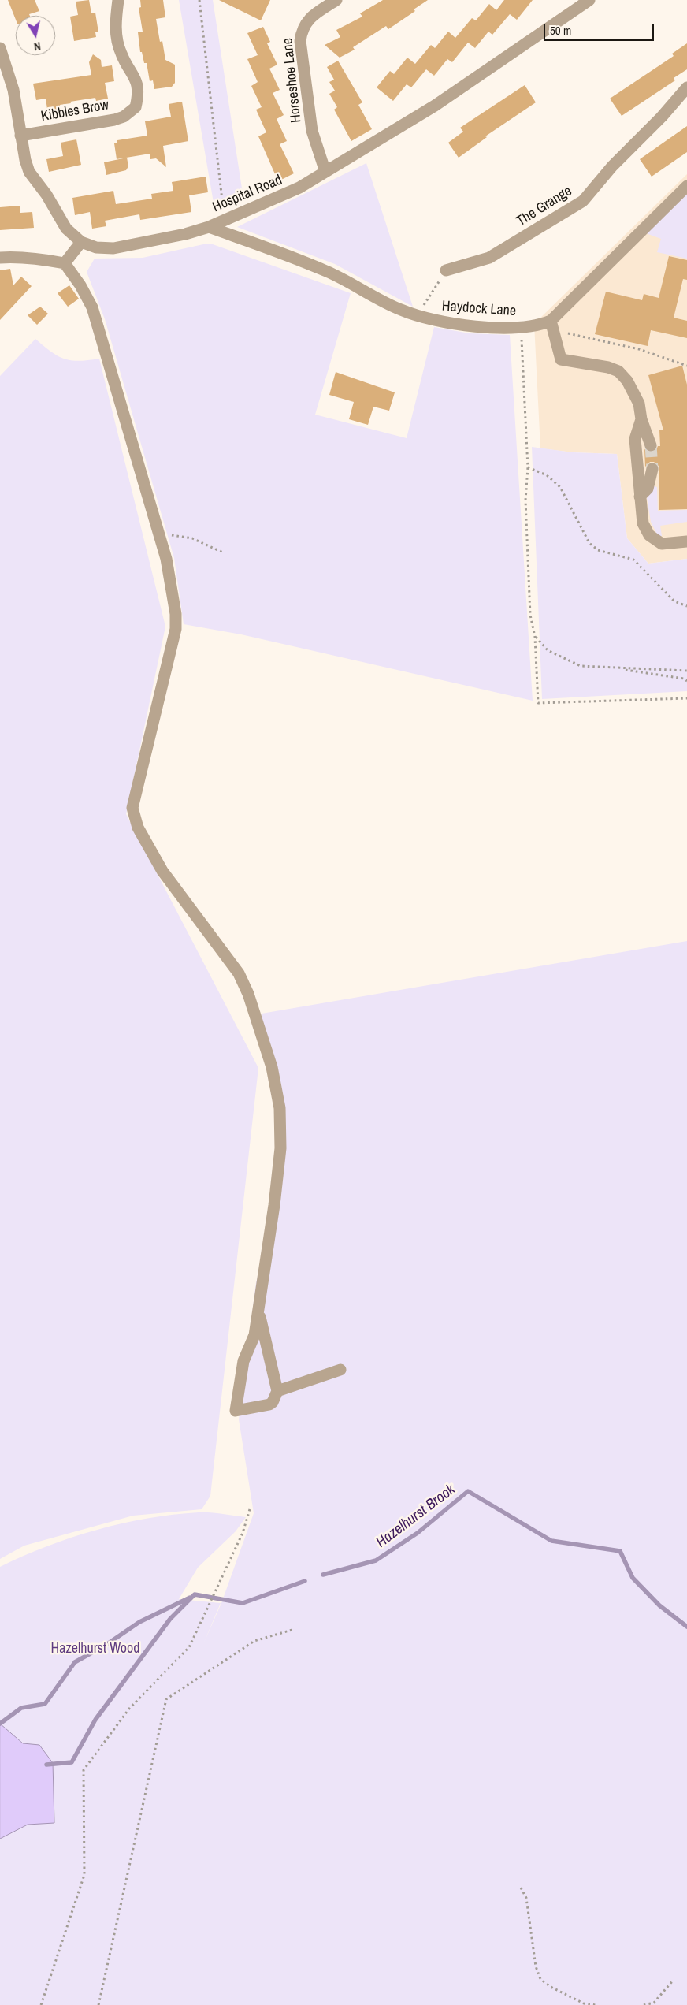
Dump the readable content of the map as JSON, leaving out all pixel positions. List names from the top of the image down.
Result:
{
  "streets": {
    "street": [
      "Horseshoe Lane",
      "Kibbles Brow",
      "Hospital Road",
      "The Grange",
      "Haydock Lane"
    ]
  },
  "crossings": [
    ["Horseshoe Lane", "Hospital Road"],
    ["Kibbles Brow", "Hospital Road"],
    ["Hospital Road", "Haydock Lane"]
  ],
  "water": ["Hazelhurst Brook"],
  "parks": ["Hazelhurst Wood"],
  "scale_bar": "50 m",
  "north": "bottom"
}
